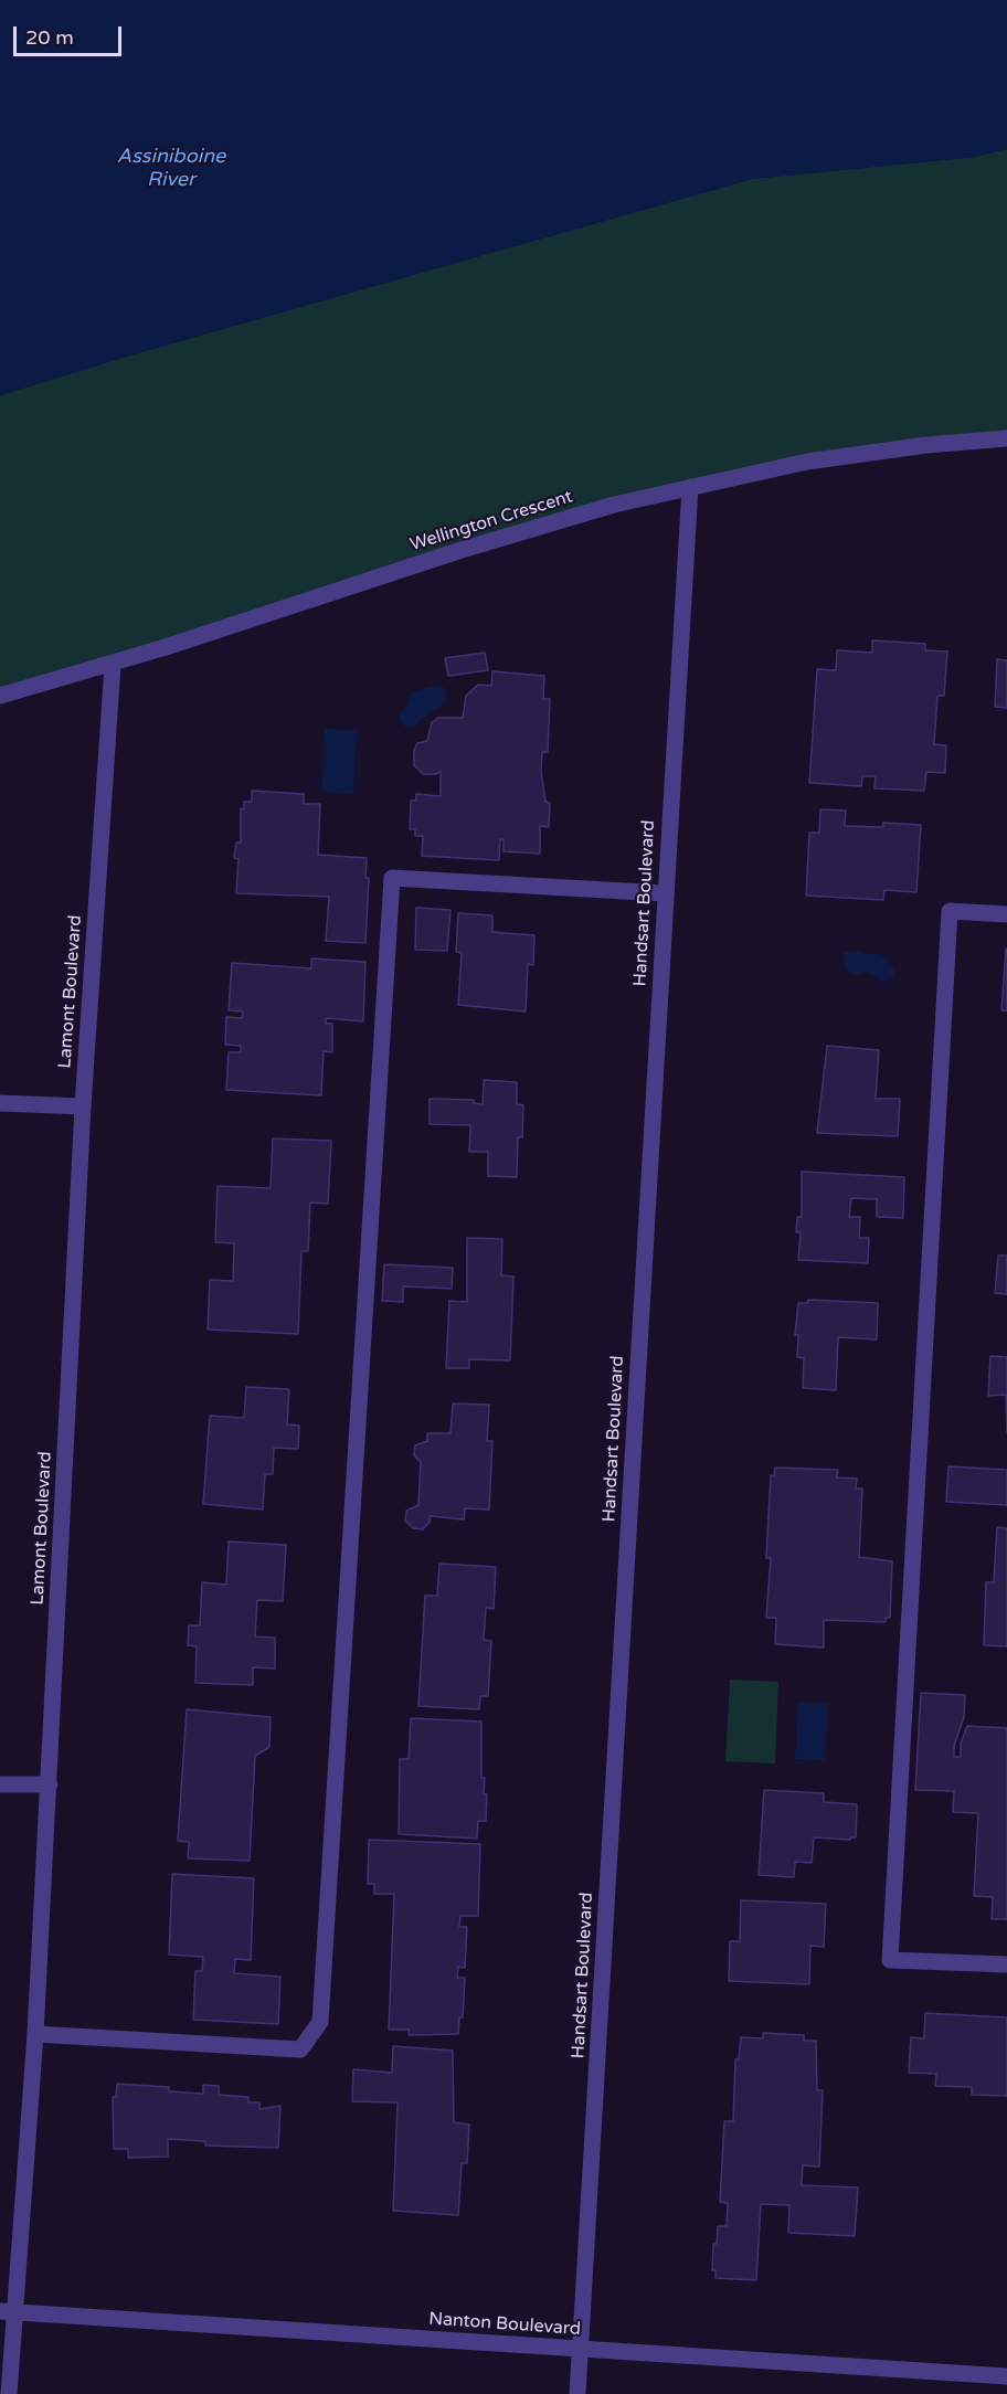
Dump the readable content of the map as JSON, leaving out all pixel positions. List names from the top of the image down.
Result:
{
  "streets": {
    "street": [
      "Wellington Crescent",
      "Handsart Boulevard",
      "Lamont Boulevard",
      "Nanton Boulevard"
    ]
  },
  "crossings": [
    ["Wellington Crescent", "Handsart Boulevard"],
    ["Wellington Crescent", "Lamont Boulevard"],
    ["Handsart Boulevard", "Nanton Boulevard"],
    ["Lamont Boulevard", "Nanton Boulevard"]
  ],
  "water": ["Assiniboine River"],
  "scale_bar": "20 m"
}
